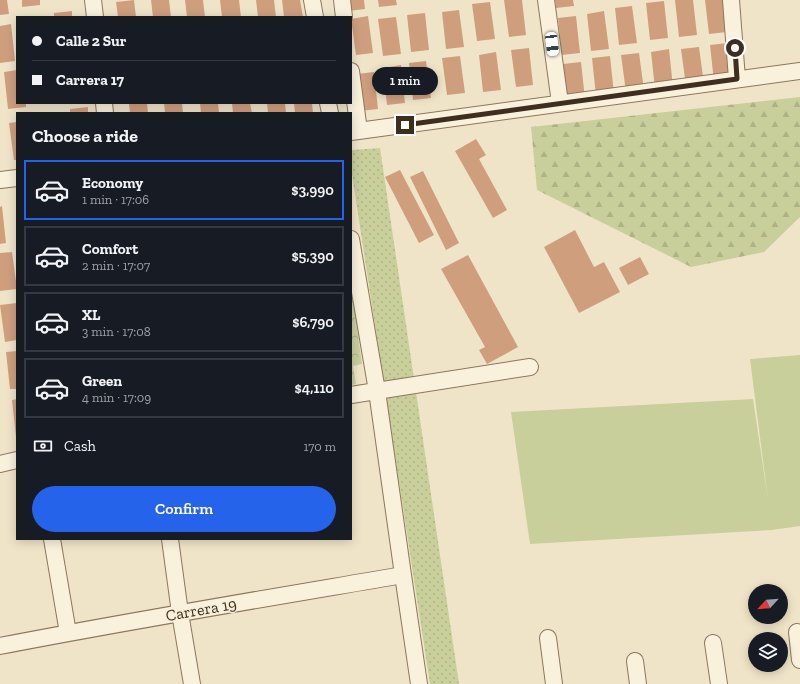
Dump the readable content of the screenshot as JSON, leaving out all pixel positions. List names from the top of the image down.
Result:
{
  "streets": {
    "street": ["Carrera 19"]
  },
  "north": "bottom left",
  "page": {
    "banner": ["Calle 2 Sur", "Carrera 17"],
    "bubble": "1 min",
    "heading": "Choose a ride",
    "list": [
      {
        "name": "Economy",
        "note": "1 min · 17:06",
        "value": "$3,990"
      },
      {
        "name": "Comfort",
        "note": "2 min · 17:07",
        "value": "$5,390"
      },
      {
        "name": "XL",
        "note": "3 min · 17:08",
        "value": "$6,790"
      },
      {
        "name": "Green",
        "note": "4 min · 17:09",
        "value": "$4,110"
      }
    ],
    "pay": ["Cash", "170 m"],
    "buttons": "Confirm"
  }
}
